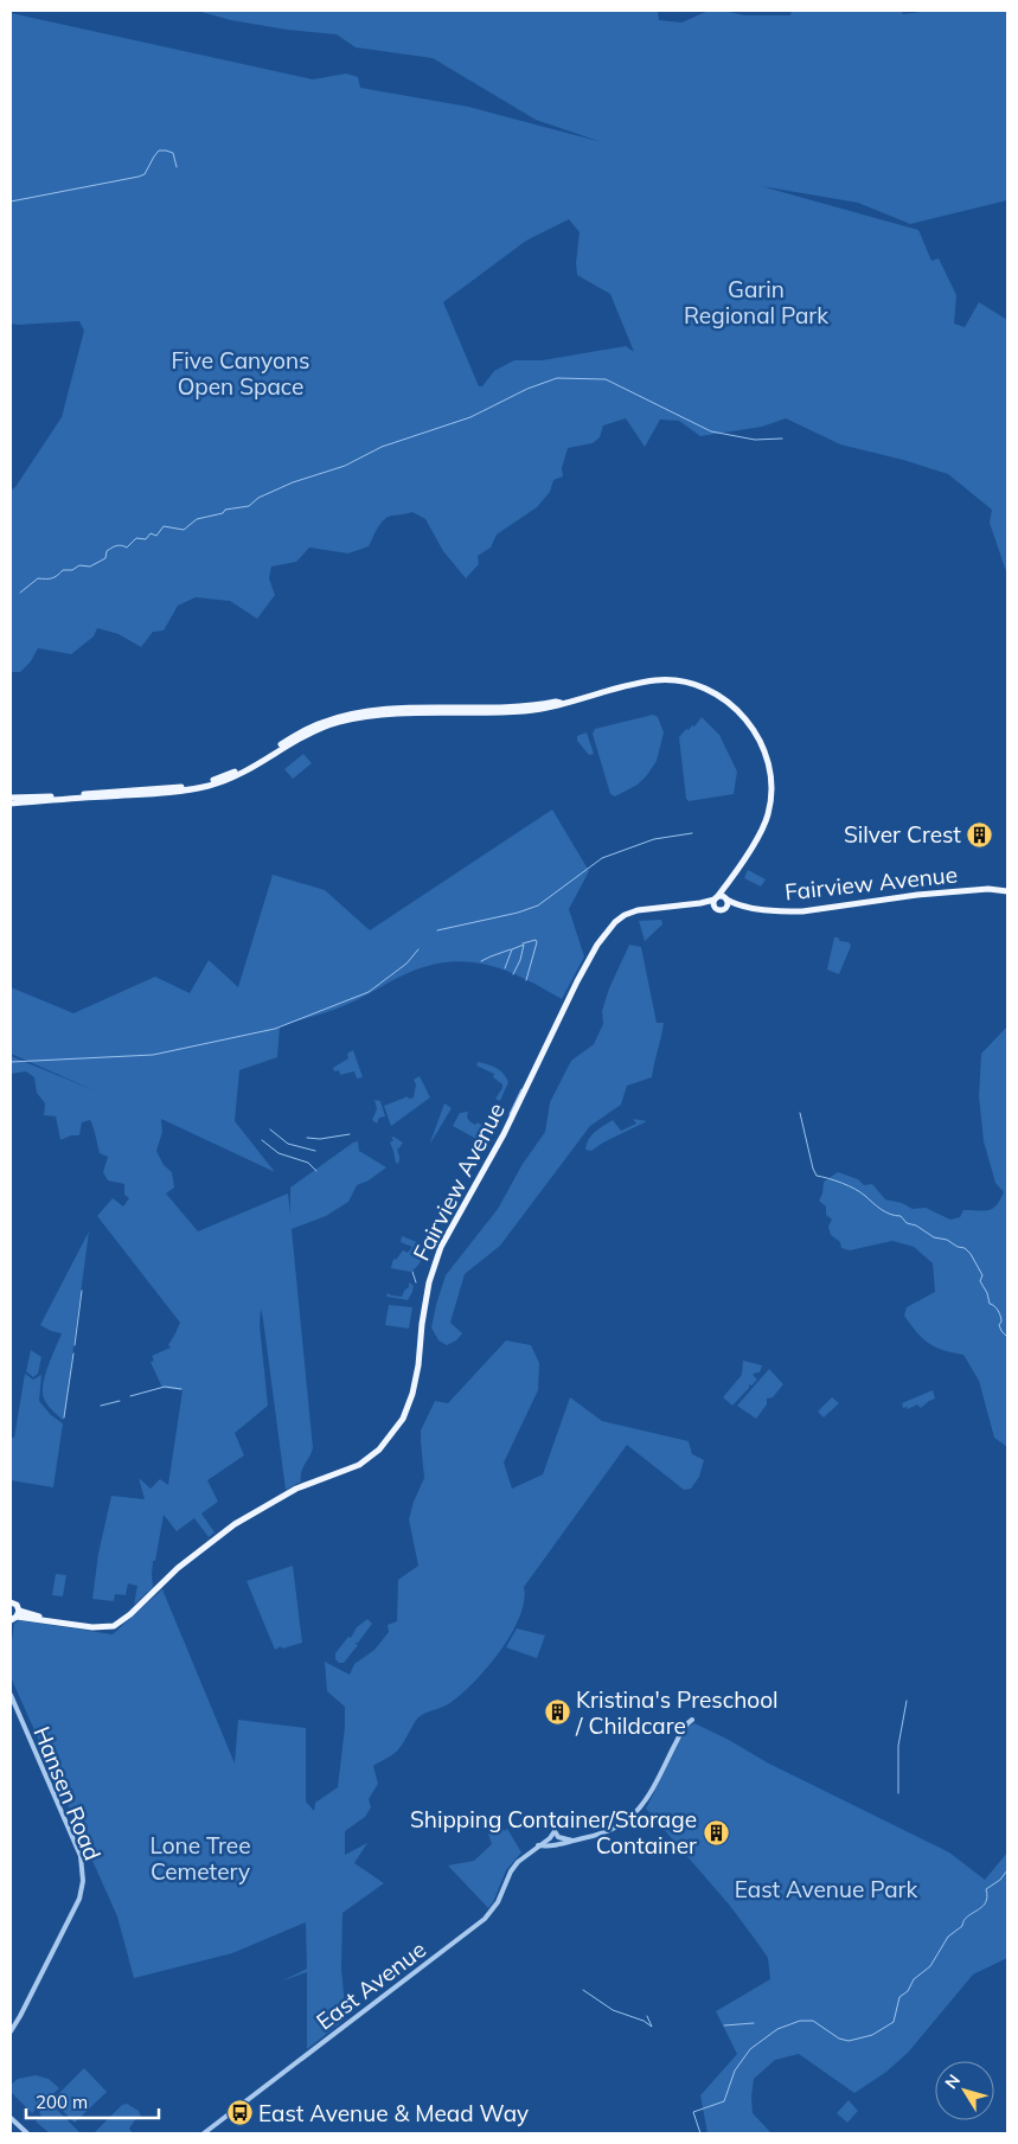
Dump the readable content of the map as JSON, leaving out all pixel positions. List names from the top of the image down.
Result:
{
  "streets": {
    "main road": ["Fairview Avenue"],
    "street": ["Hansen Road", "East Avenue"]
  },
  "parks": [
    "Garin Regional Park",
    "Five Canyons Open Space",
    "Lone Tree Cemetery",
    "East Avenue Park"
  ],
  "places": {
    "building": ["Silver Crest", "Kristina's Preschool / Childcare", "Shipping Container/Storage Container"],
    "bus stop": ["East Avenue & Mead Way"]
  },
  "scale_bar": "200 m",
  "north": "top left"
}
